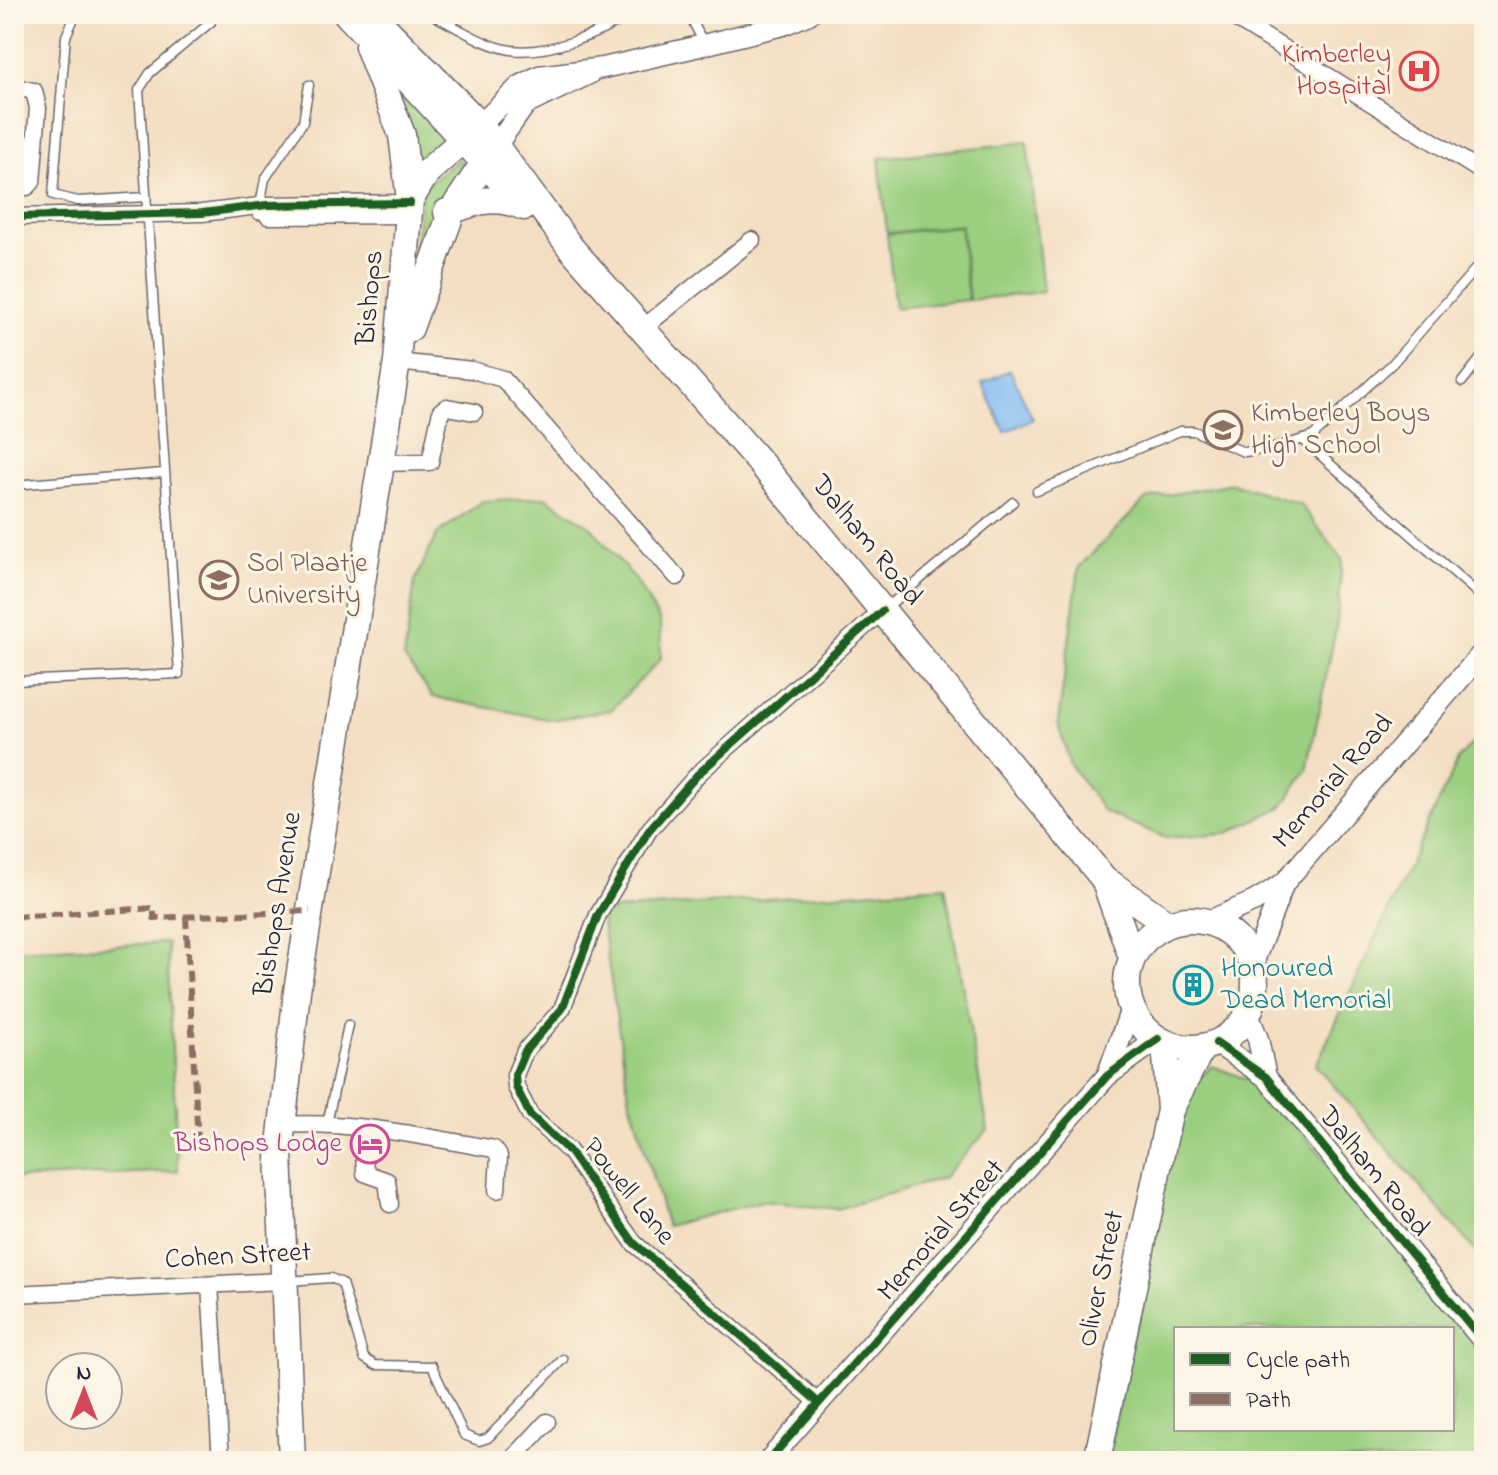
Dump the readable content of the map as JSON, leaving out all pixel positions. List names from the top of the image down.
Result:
{
  "streets": {
    "highway": [
      "Bishops",
      "Dalham Road",
      "Bishops Avenue",
      "Oliver Street"
    ],
    "street": [
      "Memorial Road",
      "Powell Lane",
      "Memorial Street",
      "Cohen Street"
    ]
  },
  "crossings": [
    ["Bishops", "Dalham Road"],
    ["Bishops", "Bishops Avenue"],
    ["Dalham Road", "Memorial Road"],
    ["Dalham Road", "Powell Lane"],
    ["Dalham Road", "Memorial Street"],
    ["Dalham Road", "Oliver Street"],
    ["Memorial Road", "Memorial Street"],
    ["Memorial Road", "Oliver Street"],
    ["Bishops Avenue", "Cohen Street"],
    ["Powell Lane", "Memorial Street"],
    ["Memorial Street", "Oliver Street"]
  ],
  "places": {
    "hospital": ["Kimberley Hospital"],
    "school or university": ["Kimberley Boys High School", "Sol Plaatje University"],
    "building": ["Honoured Dead Memorial"],
    "hotel": ["Bishops Lodge"]
  },
  "legend": ["Cycle path", "Path"],
  "north": "top"
}
